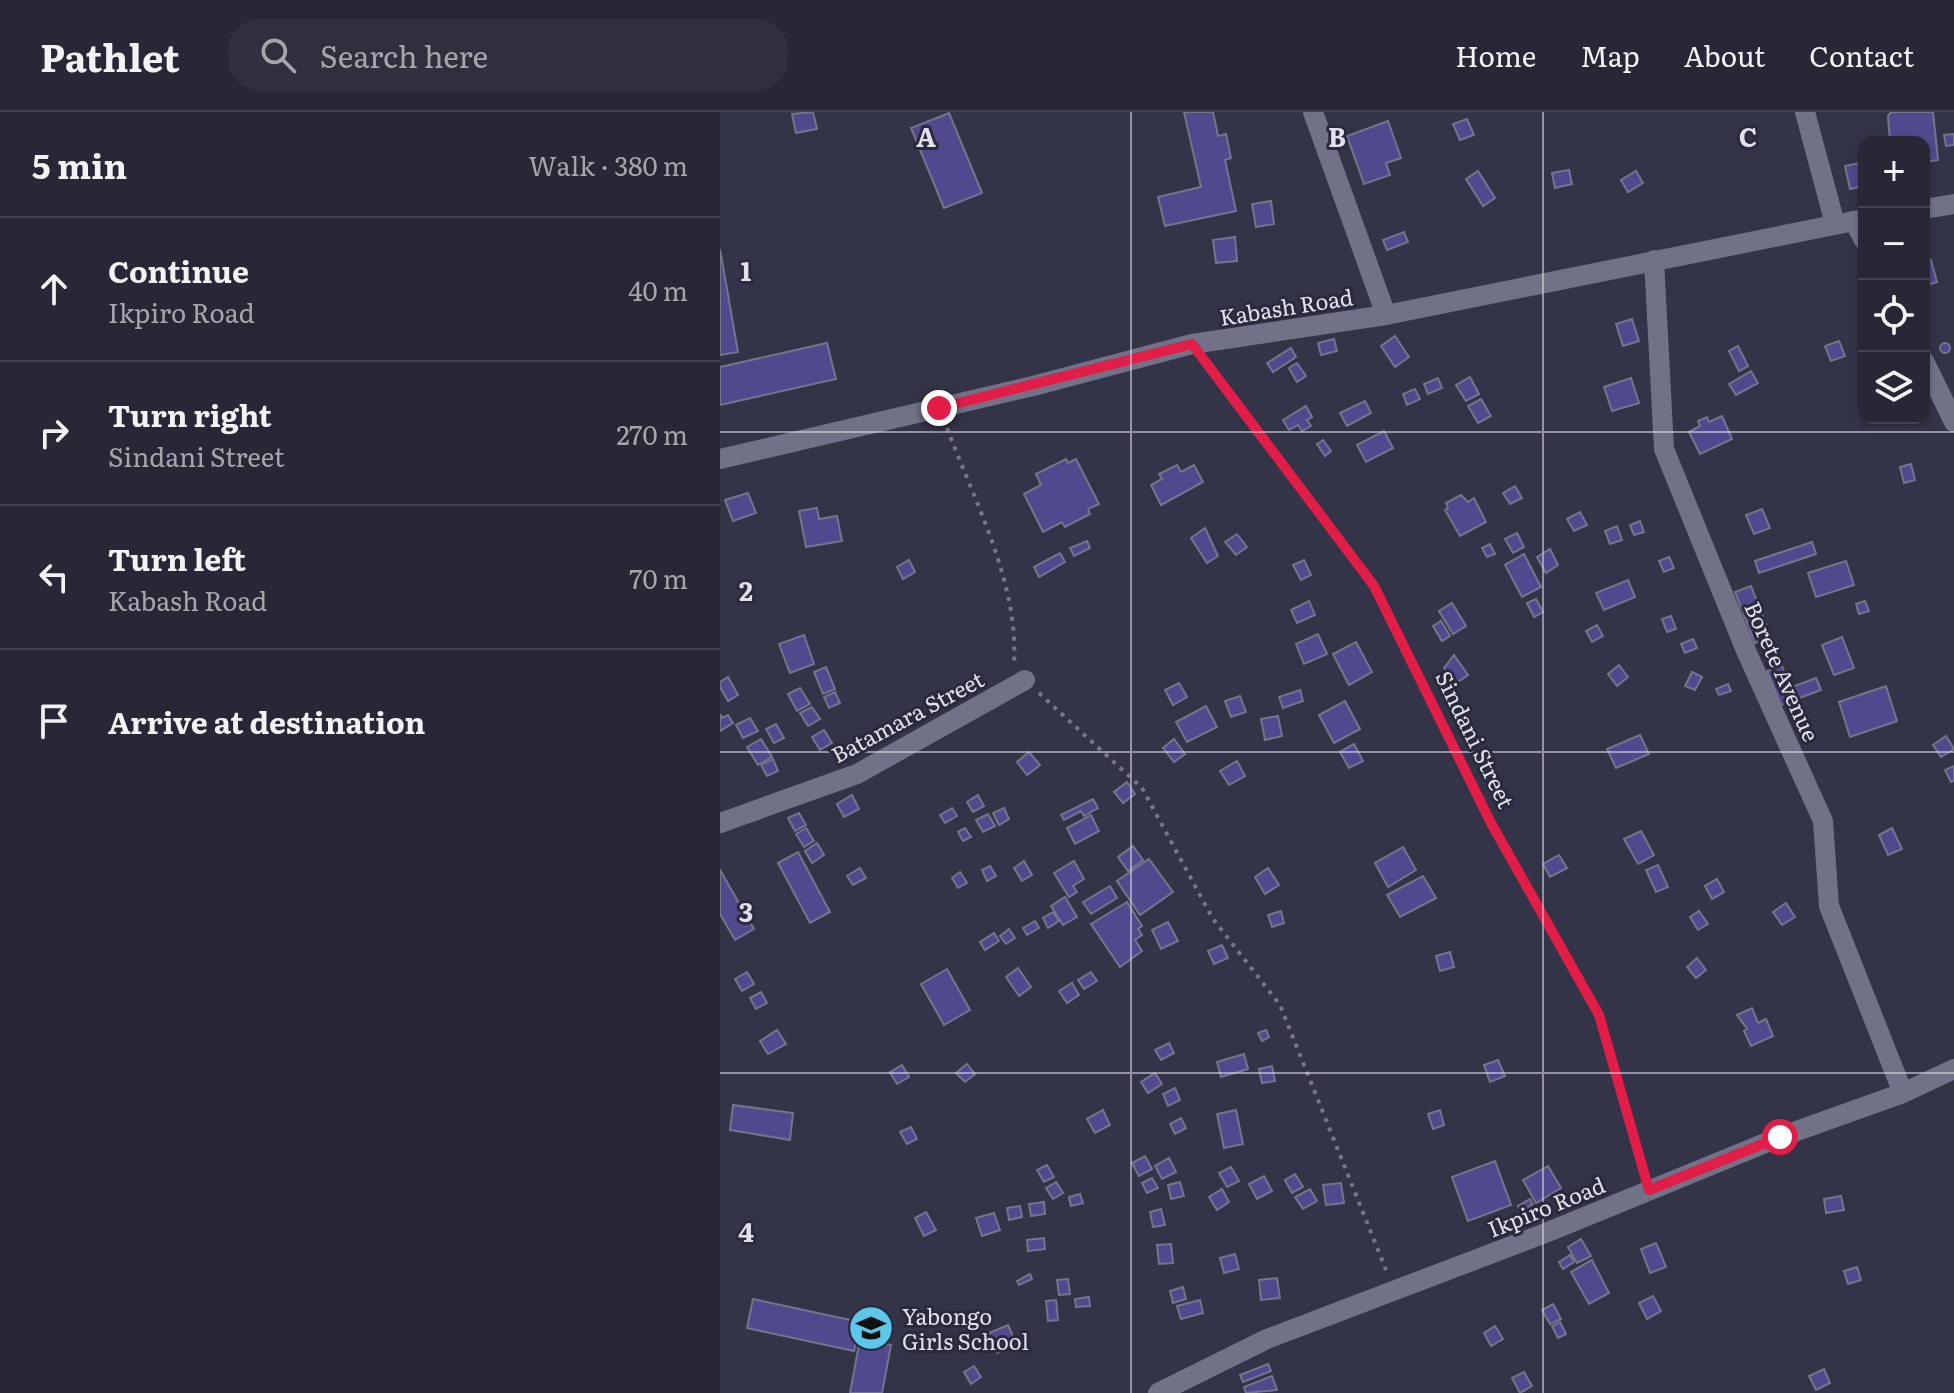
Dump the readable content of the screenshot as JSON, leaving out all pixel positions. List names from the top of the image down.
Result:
{
  "streets": {
    "street": [
      "Kabash Road",
      "Borete Avenue",
      "Batamara Street",
      "Ikpiro Road"
    ],
    "path": ["Sindani Street"]
  },
  "crossings": [
    ["Kabash Road", "Borete Avenue"],
    ["Kabash Road", "Sindani Street"],
    ["Borete Avenue", "Ikpiro Road"],
    ["Sindani Street", "Ikpiro Road"]
  ],
  "places": {
    "school or university": ["Yabongo Girls School"]
  },
  "page": {
    "header": "Pathlet",
    "search": "Search here",
    "nav": [
      "Home",
      "Map",
      "About",
      "Contact"
    ],
    "heading": ["5 min", "Walk · 380 m"],
    "map_buttons": ["+", "−"],
    "list": [
      ["Continue", "Ikpiro Road", "40 m"],
      ["Turn right", "Sindani Street", "270 m"],
      ["Turn left", "Kabash Road", "70 m"],
      "Arrive at destination"
    ]
  },
  "grid": {
    "columns": ["A", "B", "C"],
    "rows": [
      "1",
      "2",
      "3",
      "4"
    ]
  }
}
